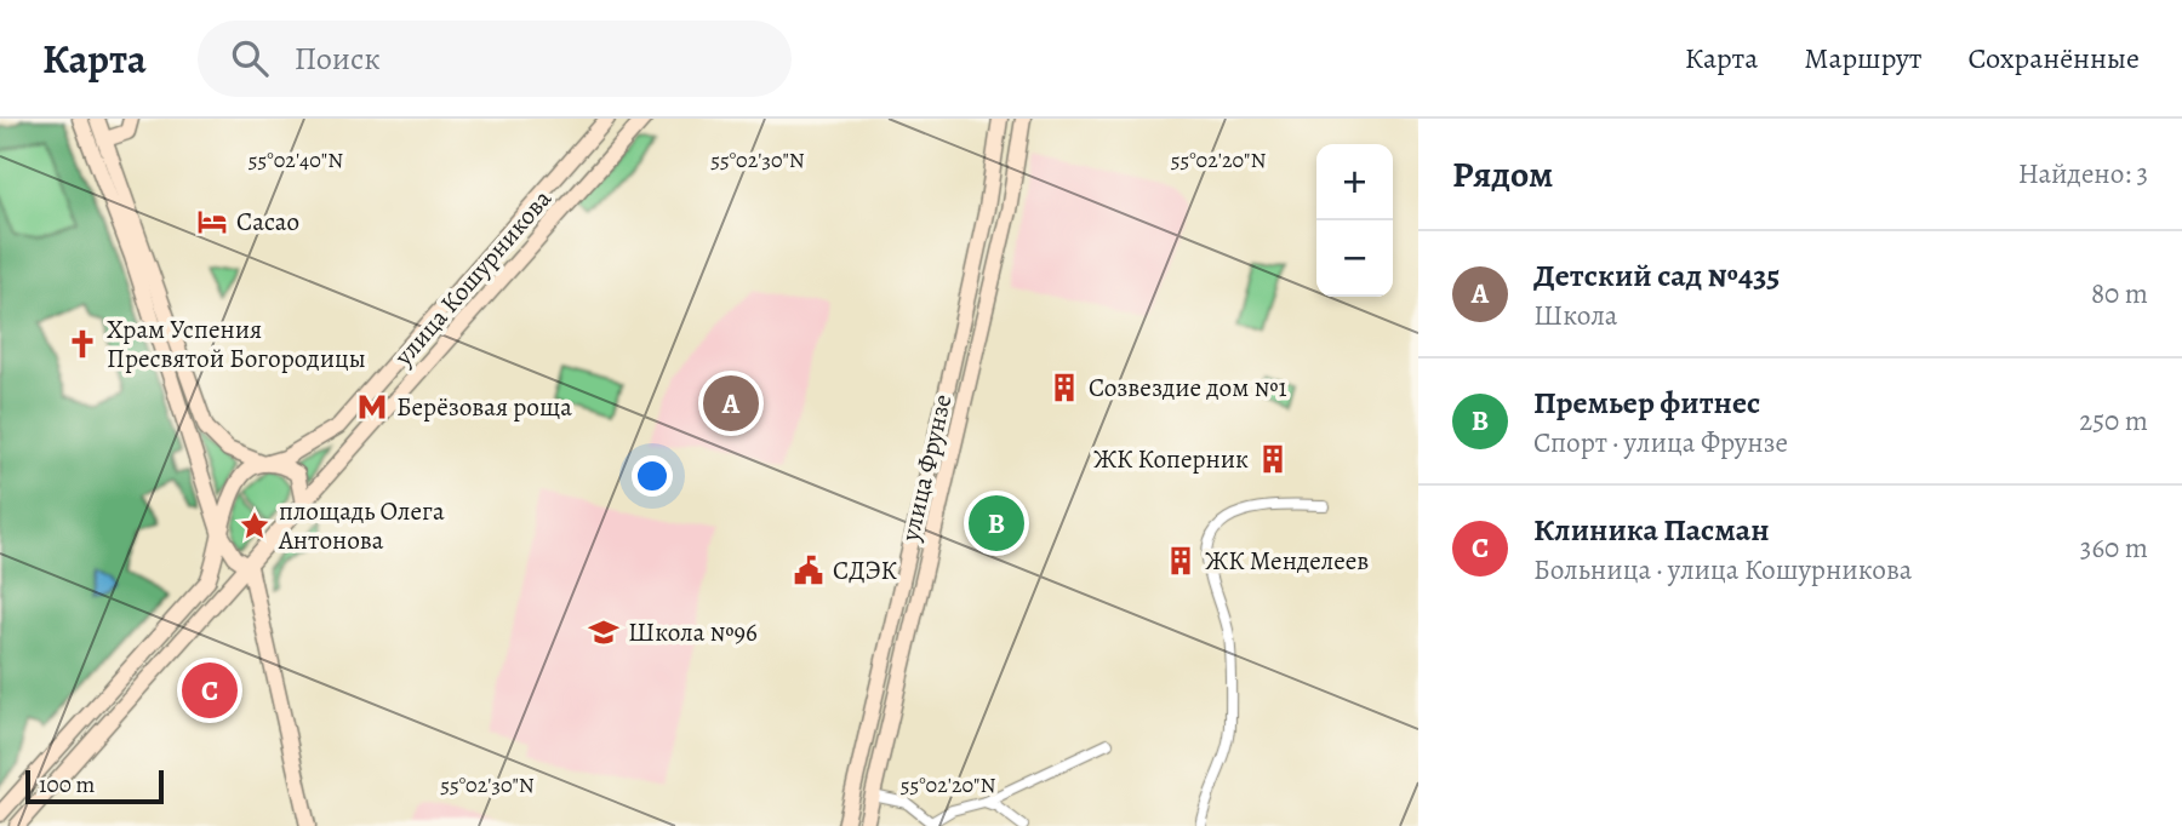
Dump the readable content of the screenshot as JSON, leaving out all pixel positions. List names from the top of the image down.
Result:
{
  "streets": {
    "main road": ["улица Кошурникова", "улица Фрунзе"]
  },
  "places": {
    "hotel": ["Cacao"],
    "church": ["Храм Успения Пресвятой Богородицы"],
    "building": ["Созвездие дом №1", "ЖК Коперник", "ЖК Менделеев"],
    "metro station": ["Берёзовая роща"],
    "place": ["площадь Олега Антонова"],
    "public building": ["СДЭК"],
    "school or university": ["Школа №96"]
  },
  "scale_bar": "100 m",
  "page": {
    "header": "Карта",
    "search": "Поиск",
    "nav": ["Карта", "Маршрут", "Сохранённые"],
    "heading": ["Рядом", "Найдено: 3"],
    "map_buttons": ["+", "−"],
    "list": [
      {
        "mark": "A",
        "name": "Детский сад №435",
        "note": "Школа",
        "value": "80 m"
      },
      {
        "mark": "B",
        "name": "Премьер фитнес",
        "note": "Спорт · улица Фрунзе",
        "value": "250 m"
      },
      {
        "mark": "C",
        "name": "Клиника Пасман",
        "note": "Больница · улица Кошурникова",
        "value": "360 m"
      }
    ],
    "pins": ["A", "B", "C"],
    "scale": "100 m"
  },
  "coordinates": ["55°02'40\"N", "55°02'30\"N", "55°02'20\"N"]
}
